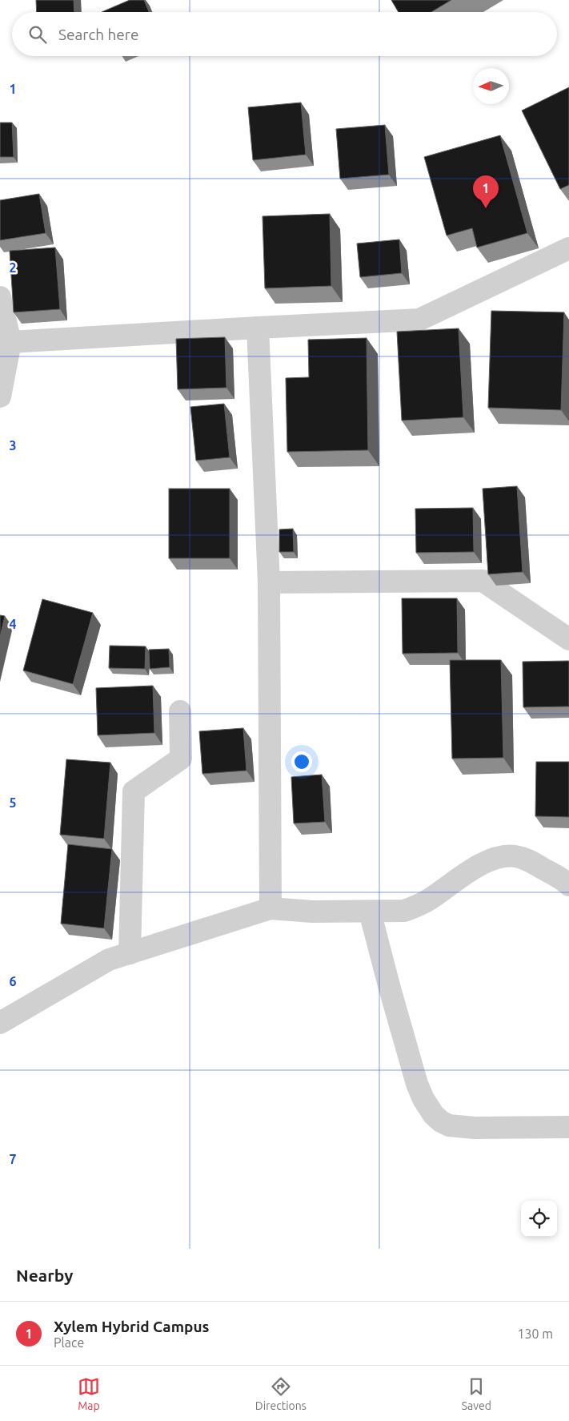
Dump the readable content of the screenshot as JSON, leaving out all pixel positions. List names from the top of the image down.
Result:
{
  "north": "left",
  "page": {
    "search": "Search here",
    "pins": "1",
    "heading": "Nearby",
    "list": [
      {
        "mark": "1",
        "name": "Xylem Hybrid Campus",
        "note": "Place",
        "value": "130 m"
      }
    ],
    "nav": ["Map", "Directions", "Saved"]
  },
  "grid": {
    "rows": [
      "1",
      "2",
      "3",
      "4",
      "5",
      "6",
      "7"
    ]
  }
}
